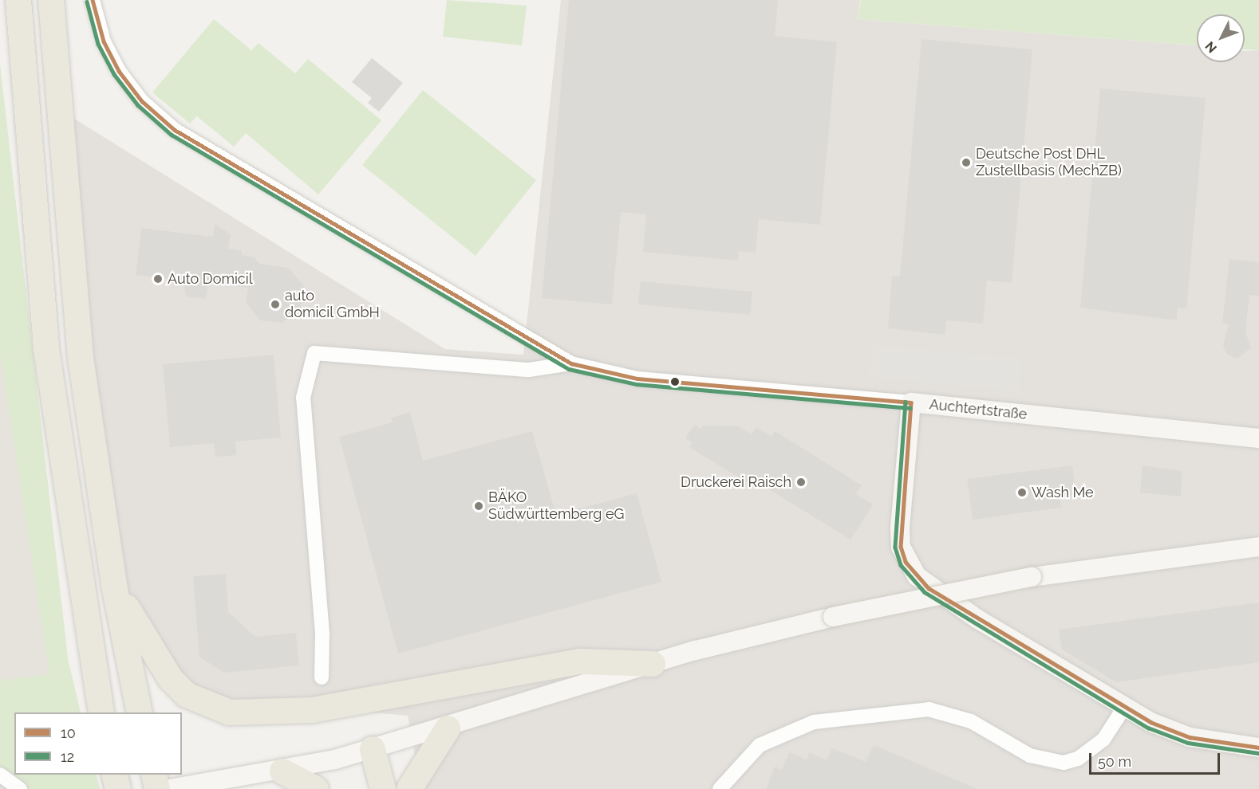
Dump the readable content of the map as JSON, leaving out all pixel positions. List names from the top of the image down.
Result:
{
  "streets": {
    "main road": ["Auchtertstraße"]
  },
  "places": [
    "Deutsche Post DHL Zustellbasis (MechZB)",
    "Auto Domicil",
    "auto domicil GmbH",
    "Druckerei Raisch",
    "Wash Me",
    "BÄKO Südwürttemberg eG"
  ],
  "lines": ["transit line 10", "transit line 12"],
  "legend": ["10", "12"],
  "scale_bar": "50 m",
  "north": "bottom left"
}
